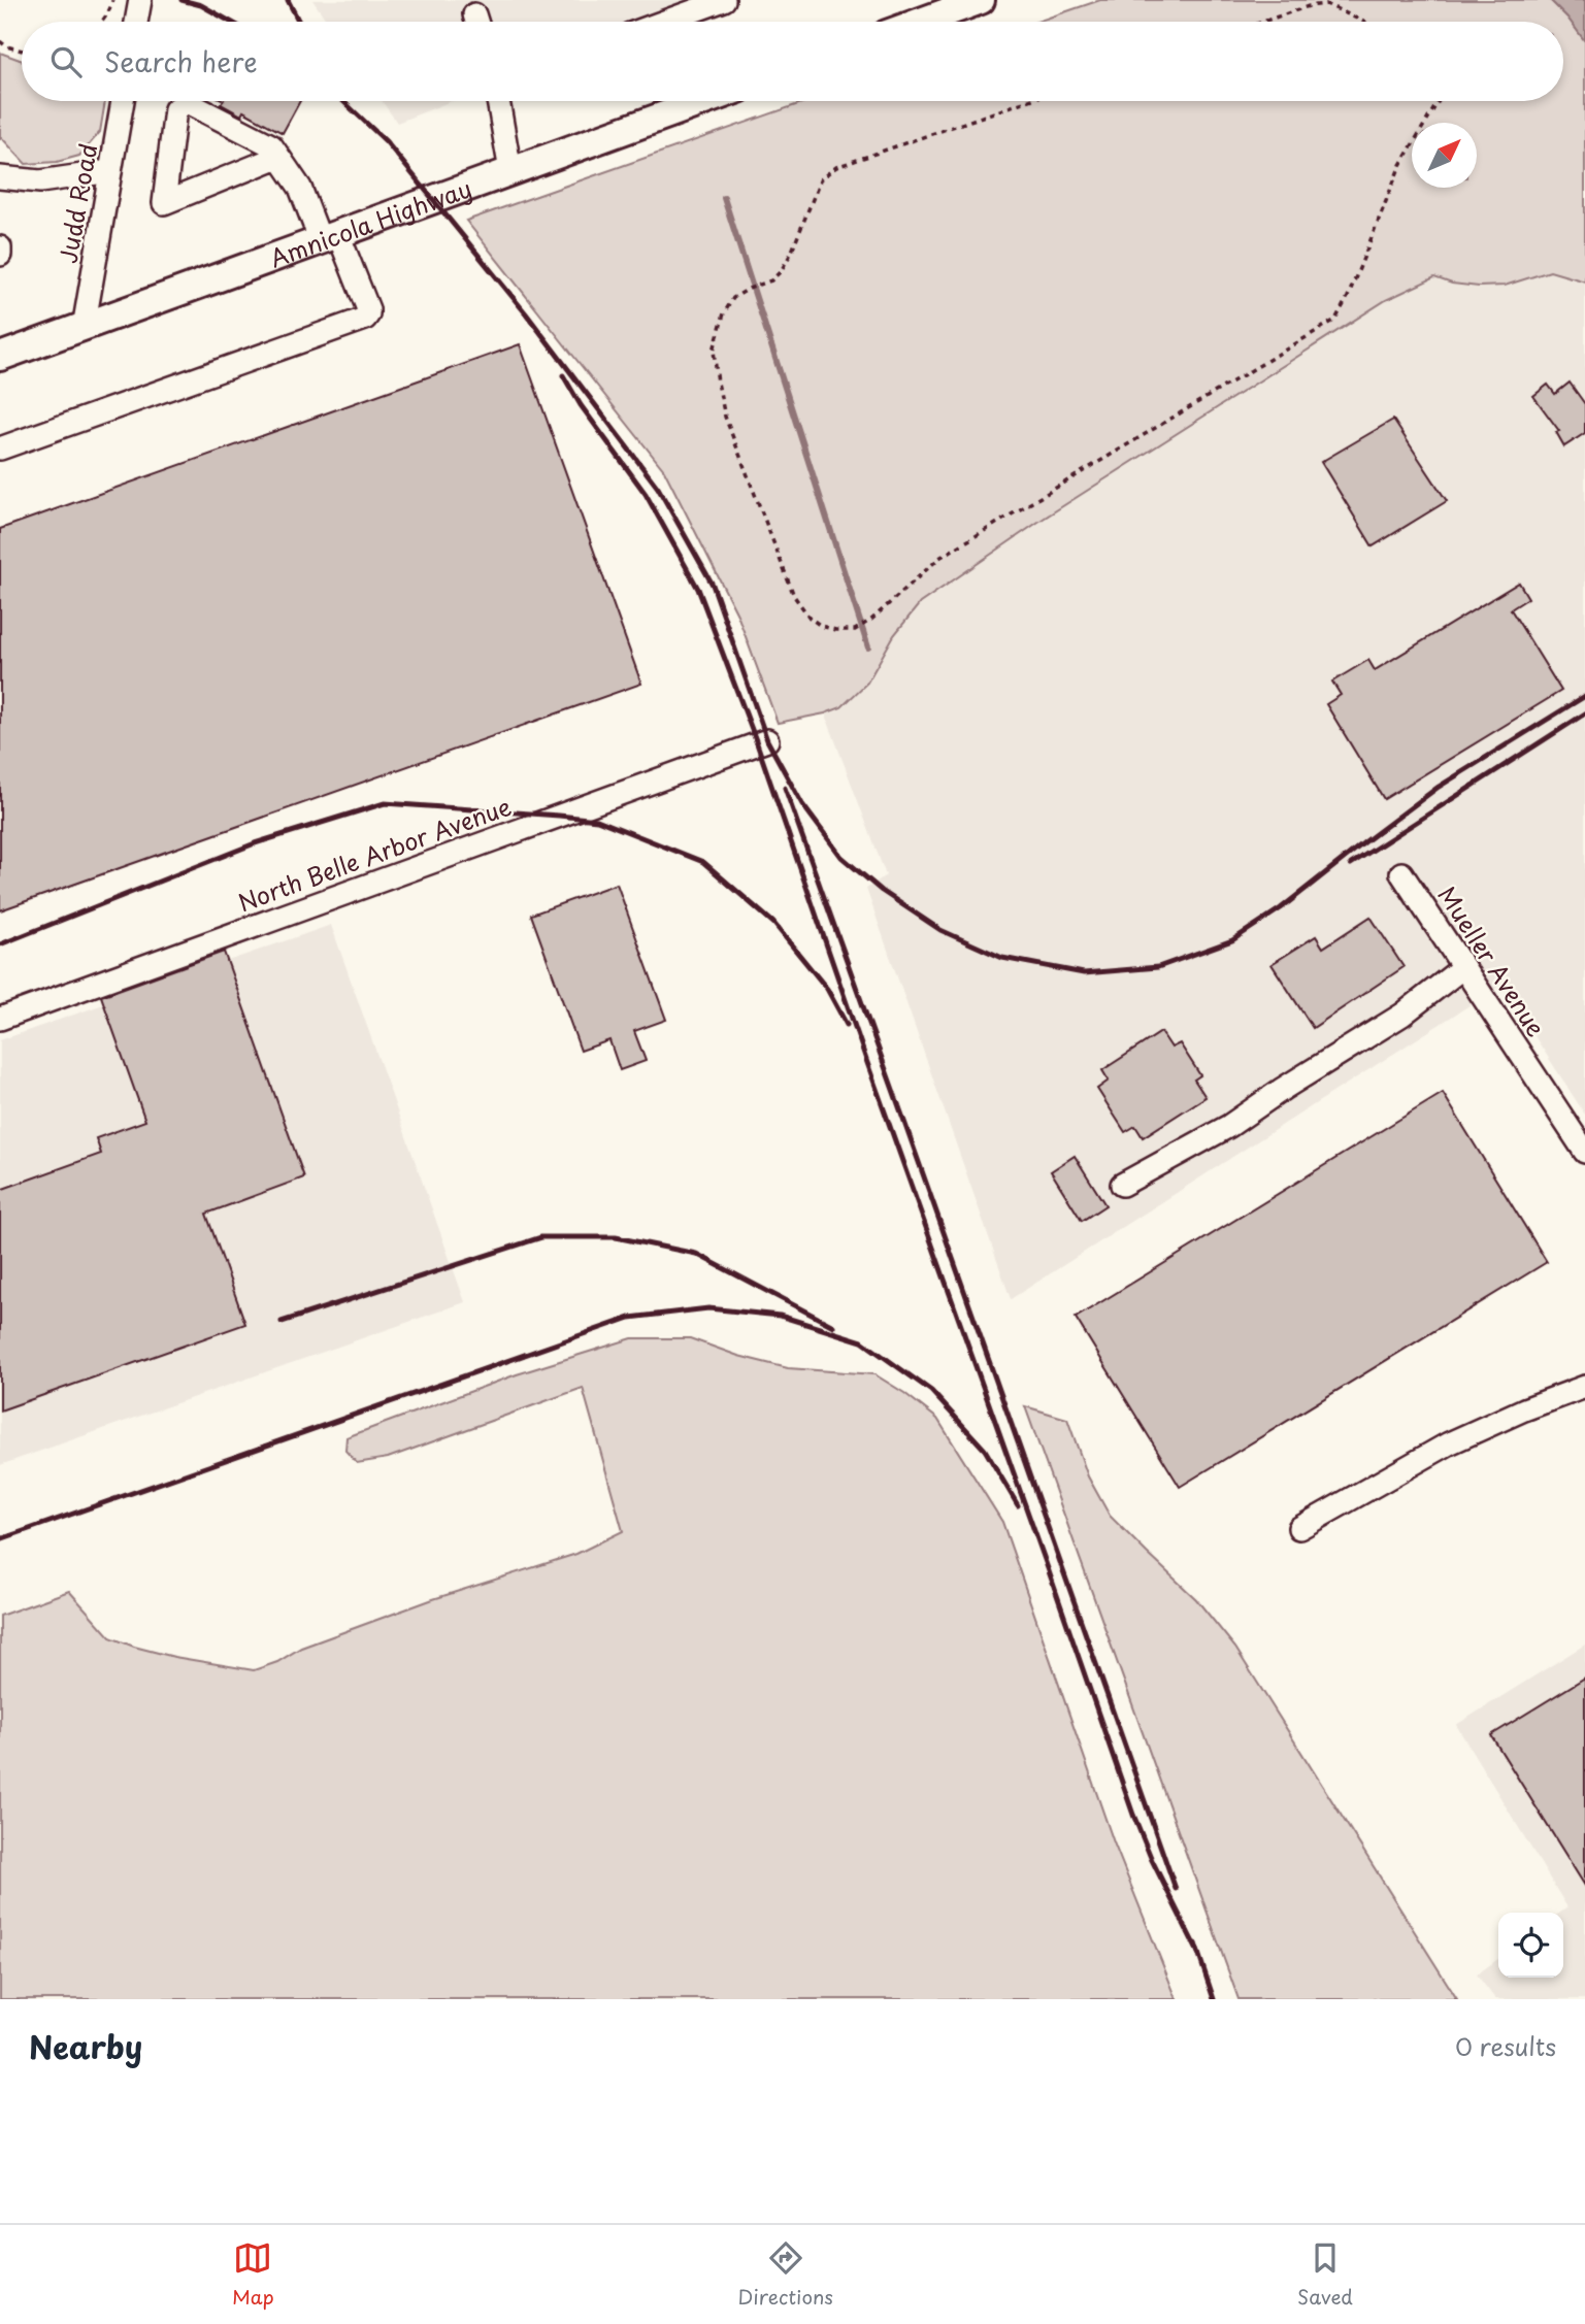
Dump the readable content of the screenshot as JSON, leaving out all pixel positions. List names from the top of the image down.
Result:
{
  "streets": {
    "main road": ["Amnicola Highway"],
    "street": ["Judd Road", "North Belle Arbor Avenue", "Mueller Avenue"]
  },
  "crossings": [
    ["Judd Road", "Amnicola Highway"]
  ],
  "north": "top right",
  "page": {
    "search": "Search here",
    "heading": ["Nearby", "0 results"],
    "nav": ["Map", "Directions", "Saved"]
  }
}
